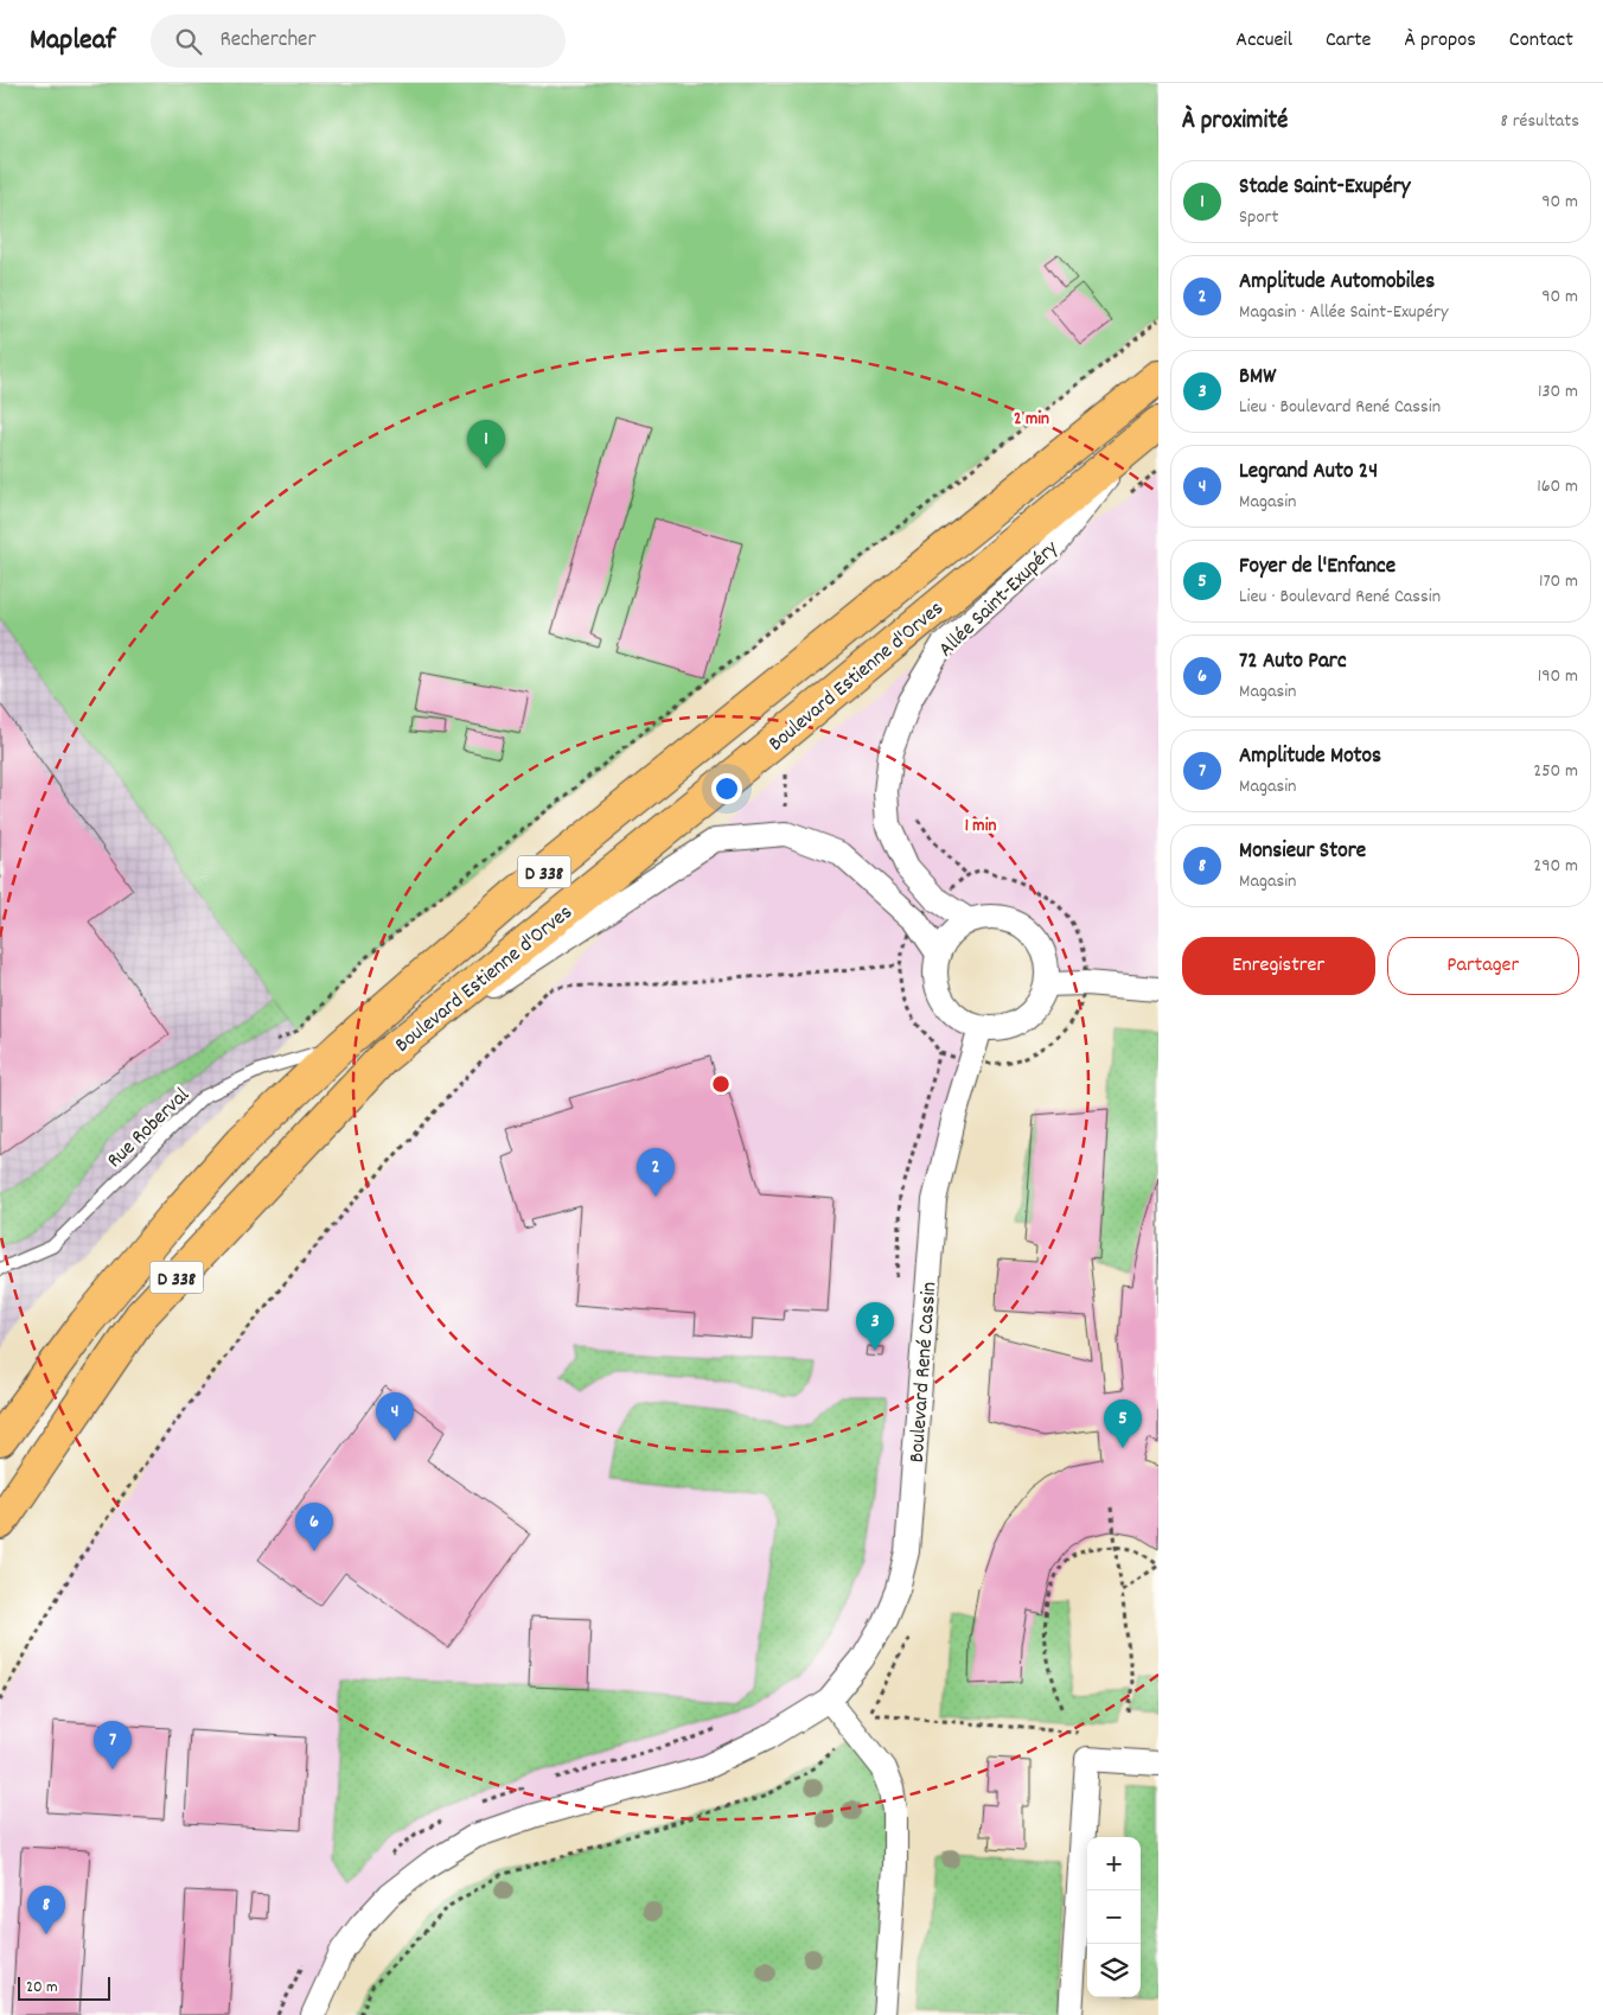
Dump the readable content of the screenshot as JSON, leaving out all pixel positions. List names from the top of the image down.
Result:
{
  "streets": {
    "main road": ["Boulevard Estienne d'Orves", "D 338"],
    "street": ["Allée Saint-Exupéry", "Boulevard René Cassin"],
    "lane": ["Rue Roberval"]
  },
  "crossings": [
    ["Allée Saint-Exupéry", "Boulevard Estienne d'Orves"],
    ["Allée Saint-Exupéry", "Boulevard René Cassin"],
    ["Boulevard Estienne d'Orves", "Rue Roberval"]
  ],
  "scale_bar": "20 m",
  "page": {
    "header": "Mapleaf",
    "search": "Rechercher",
    "nav": [
      "Accueil",
      "Carte",
      "À propos",
      "Contact"
    ],
    "heading": ["À proximité", "8 résultats"],
    "list": [
      {
        "mark": "1",
        "name": "Stade Saint-Exupéry",
        "note": "Sport",
        "value": "90 m"
      },
      {
        "mark": "2",
        "name": "Amplitude Automobiles",
        "note": "Magasin · Allée Saint-Exupéry",
        "value": "90 m"
      },
      {
        "mark": "3",
        "name": "BMW",
        "note": "Lieu · Boulevard René Cassin",
        "value": "130 m"
      },
      {
        "mark": "4",
        "name": "Legrand Auto 24",
        "note": "Magasin",
        "value": "160 m"
      },
      {
        "mark": "5",
        "name": "Foyer de l'Enfance",
        "note": "Lieu · Boulevard René Cassin",
        "value": "170 m"
      },
      {
        "mark": "6",
        "name": "72 Auto Parc",
        "note": "Magasin",
        "value": "190 m"
      },
      {
        "mark": "7",
        "name": "Amplitude Motos",
        "note": "Magasin",
        "value": "250 m"
      },
      {
        "mark": "8",
        "name": "Monsieur Store",
        "note": "Magasin",
        "value": "290 m"
      }
    ],
    "pins": [
      "1",
      "2",
      "3",
      "4",
      "5",
      "6",
      "7",
      "8"
    ],
    "buttons": ["Enregistrer", "Partager"],
    "map_buttons": ["+", "−"],
    "scale": "20 m"
  },
  "rings": ["2 min", "1 min"]
}
